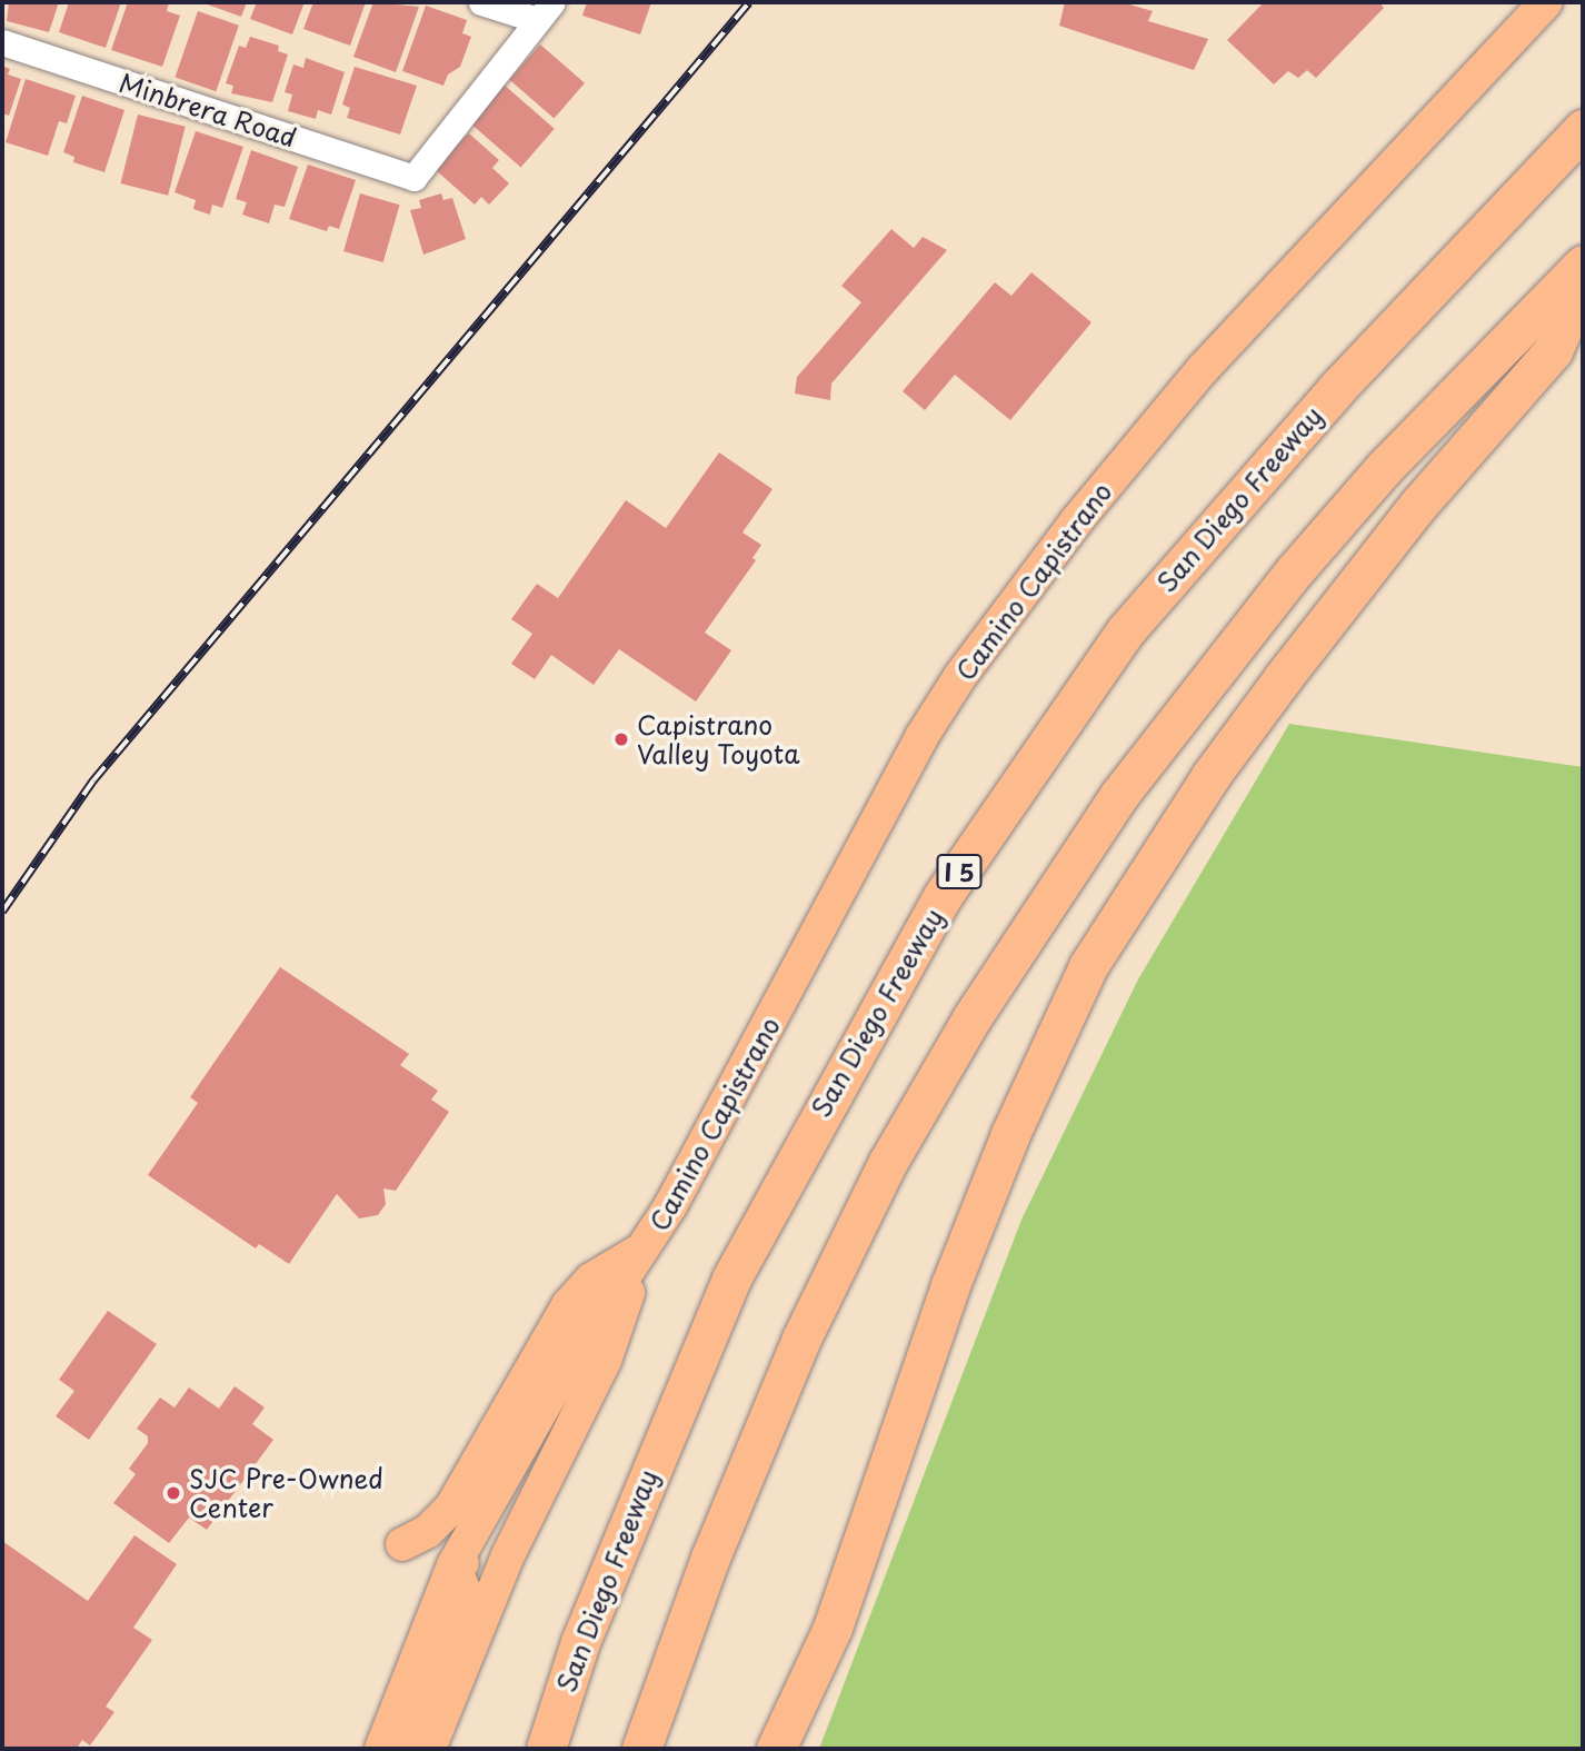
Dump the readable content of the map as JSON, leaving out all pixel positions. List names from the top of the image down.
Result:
{
  "streets": {
    "highway": ["San Diego Freeway", "I 5"],
    "main road": ["Camino Capistrano"],
    "street": ["Minbrera Road"]
  },
  "places": ["Capistrano Valley Toyota", "SJC Pre-Owned Center"]
}
